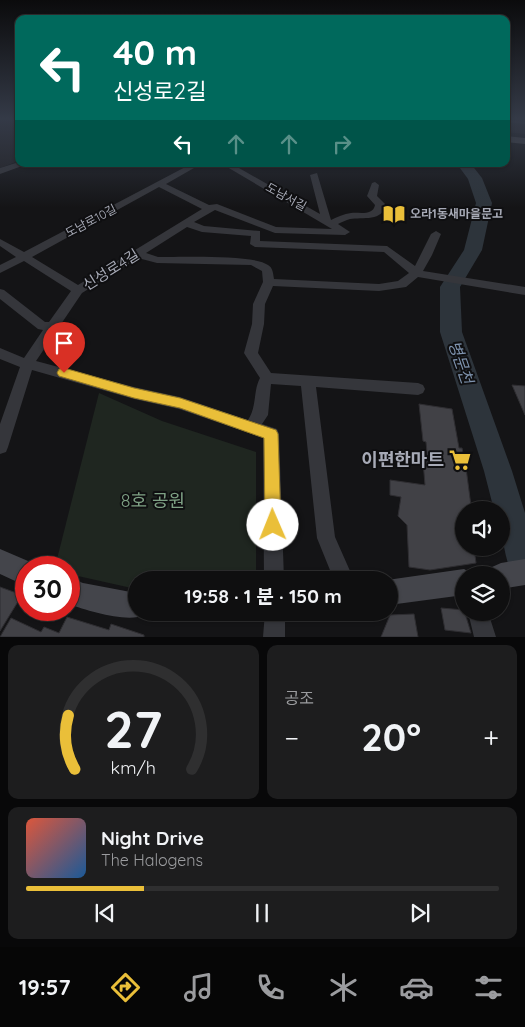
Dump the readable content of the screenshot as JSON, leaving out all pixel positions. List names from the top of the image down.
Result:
{
  "streets": {
    "street": ["도남서길", "도남로10길", "신성로4길"]
  },
  "crossings": [
    ["도남서길", "신성로4길"]
  ],
  "water": ["병문천"],
  "parks": ["8호 공원"],
  "places": {
    "library": ["오라1동새마을문고"],
    "supermarket": ["이편한마트"]
  },
  "page": {
    "turn": ["40 m", "신성로2길"],
    "limit": "30",
    "trip": "19:58 · 1 분 · 150 m",
    "tile": "공조",
    "heat": ["−", "20°", "+"],
    "song": ["Night Drive", "The Halogens"],
    "tabs": "19:57",
    "gauge": ["27", "km/h"]
  }
}
